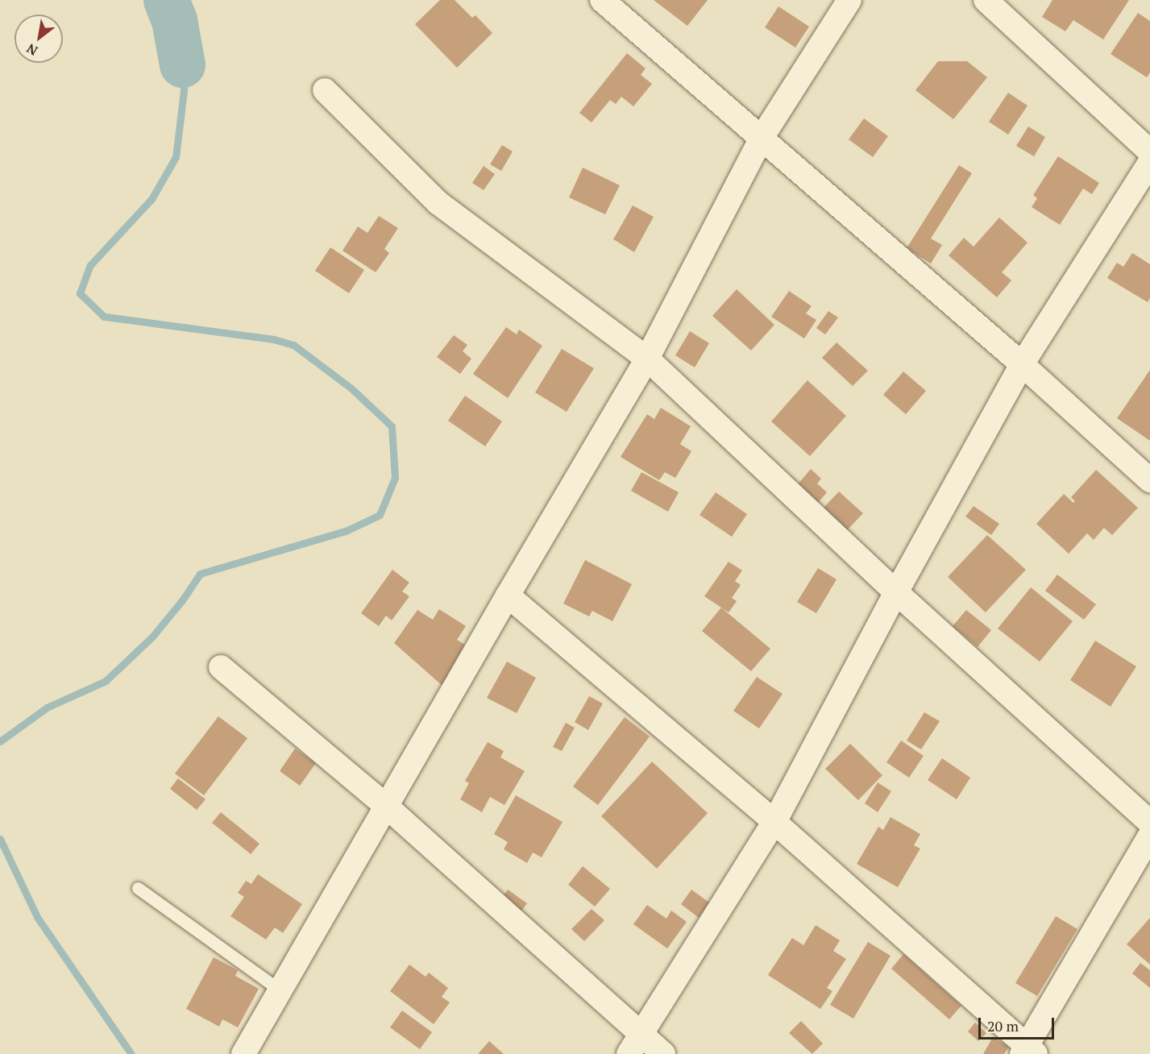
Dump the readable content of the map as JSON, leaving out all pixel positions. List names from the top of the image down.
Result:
{
  "scale_bar": "20 m",
  "north": "bottom left"
}
